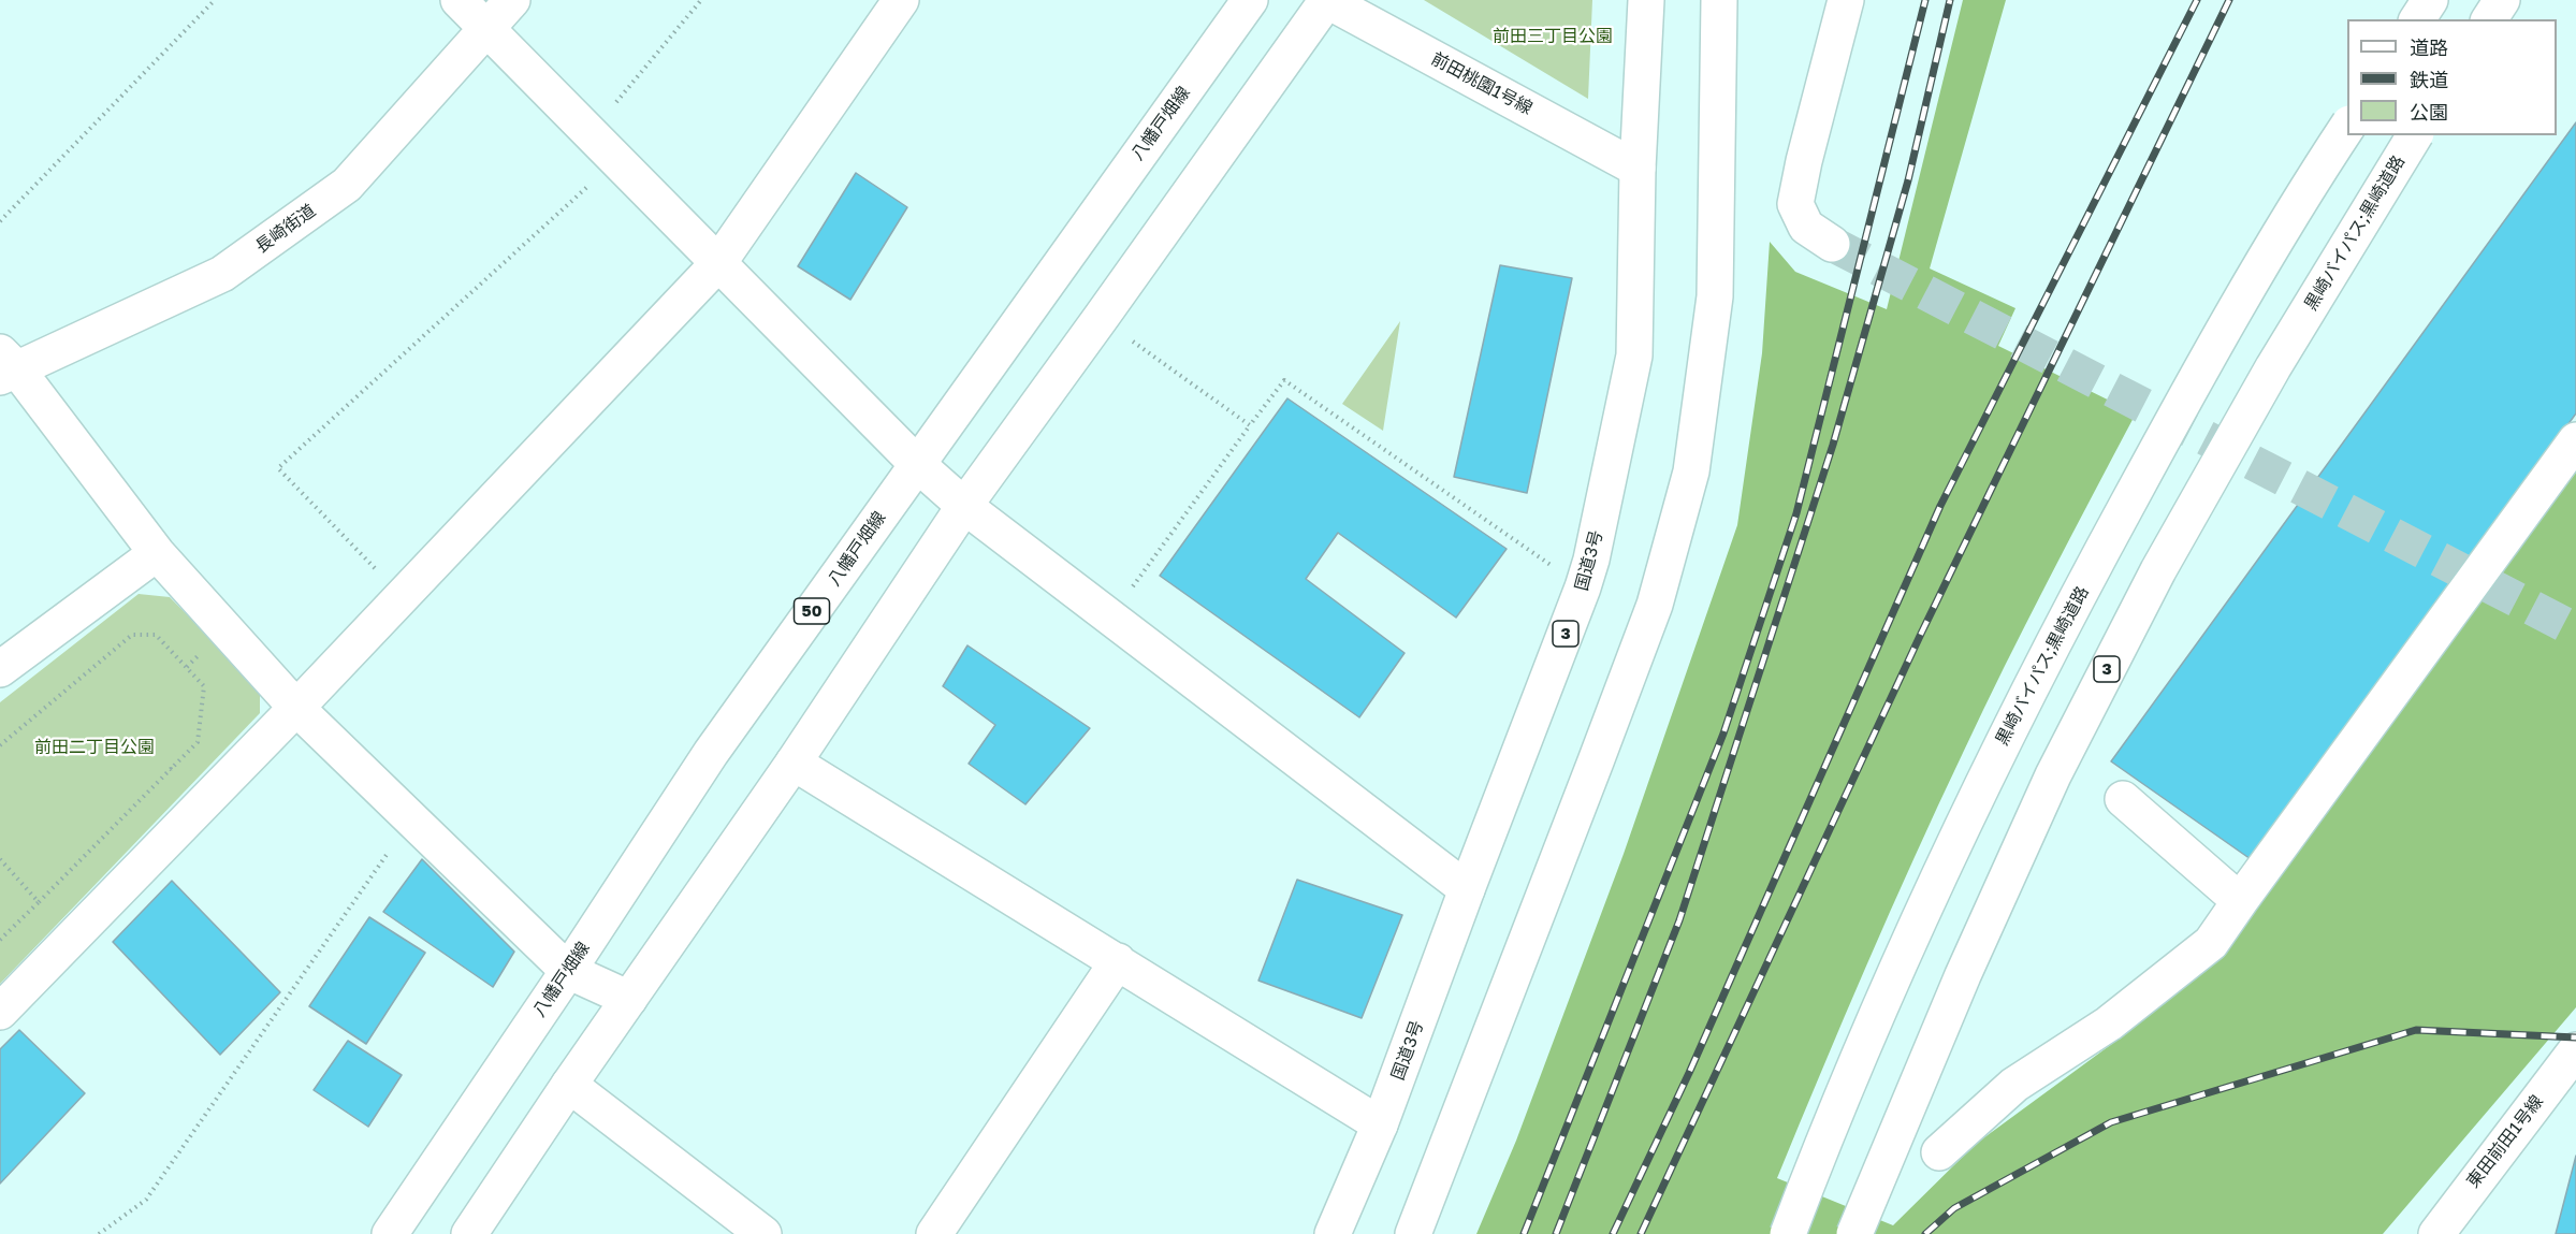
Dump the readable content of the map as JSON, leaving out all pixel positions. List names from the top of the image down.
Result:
{
  "streets": {
    "main road": [
      "前田桃園1号線",
      "八幡戸畑線",
      "長崎街道",
      "黒崎バイパス;黒崎道路",
      "国道3号",
      "50",
      "3",
      "東田前田1号線"
    ]
  },
  "crossings": [
    ["前田桃園1号線", "国道3号"]
  ],
  "parks": ["前田三丁目公園", "前田二丁目公園"],
  "legend": ["道路", "鉄道", "公園"]
}
